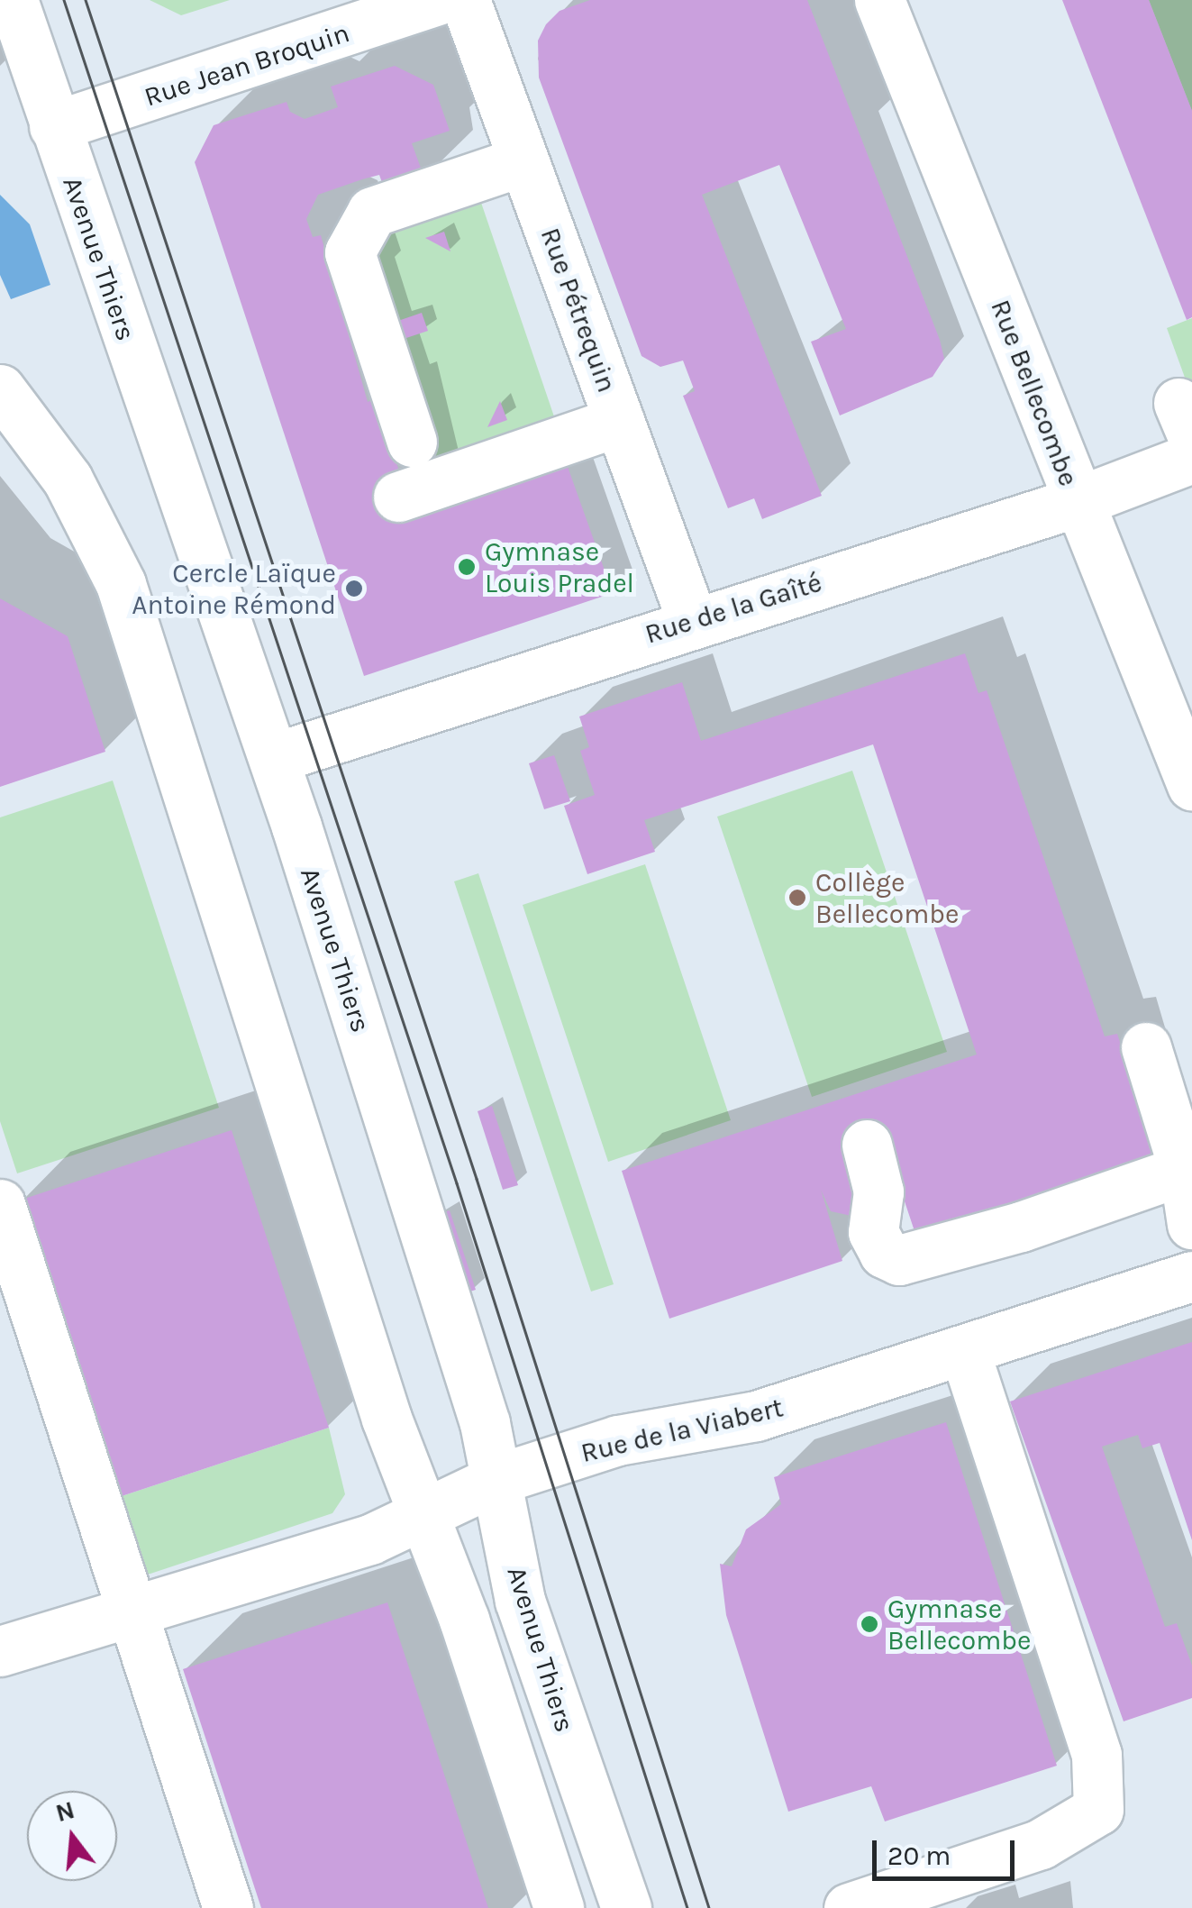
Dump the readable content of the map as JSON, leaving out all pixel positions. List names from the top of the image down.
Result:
{
  "streets": {
    "street": [
      "Rue Jean Broquin",
      "Avenue Thiers",
      "Rue Pétrequin",
      "Rue Bellecombe",
      "Rue de la Gaîté",
      "Rue de la Viabert"
    ]
  },
  "crossings": [
    ["Rue Jean Broquin", "Avenue Thiers"],
    ["Avenue Thiers", "Rue de la Gaîté"],
    ["Avenue Thiers", "Rue de la Viabert"],
    ["Rue Pétrequin", "Rue de la Gaîté"],
    ["Rue Bellecombe", "Rue de la Gaîté"]
  ],
  "places": [
    "Gymnase Louis Pradel",
    "Cercle Laïque Antoine Rémond",
    "Collège Bellecombe",
    "Gymnase Bellecombe"
  ],
  "scale_bar": "20 m",
  "north": "top"
}
